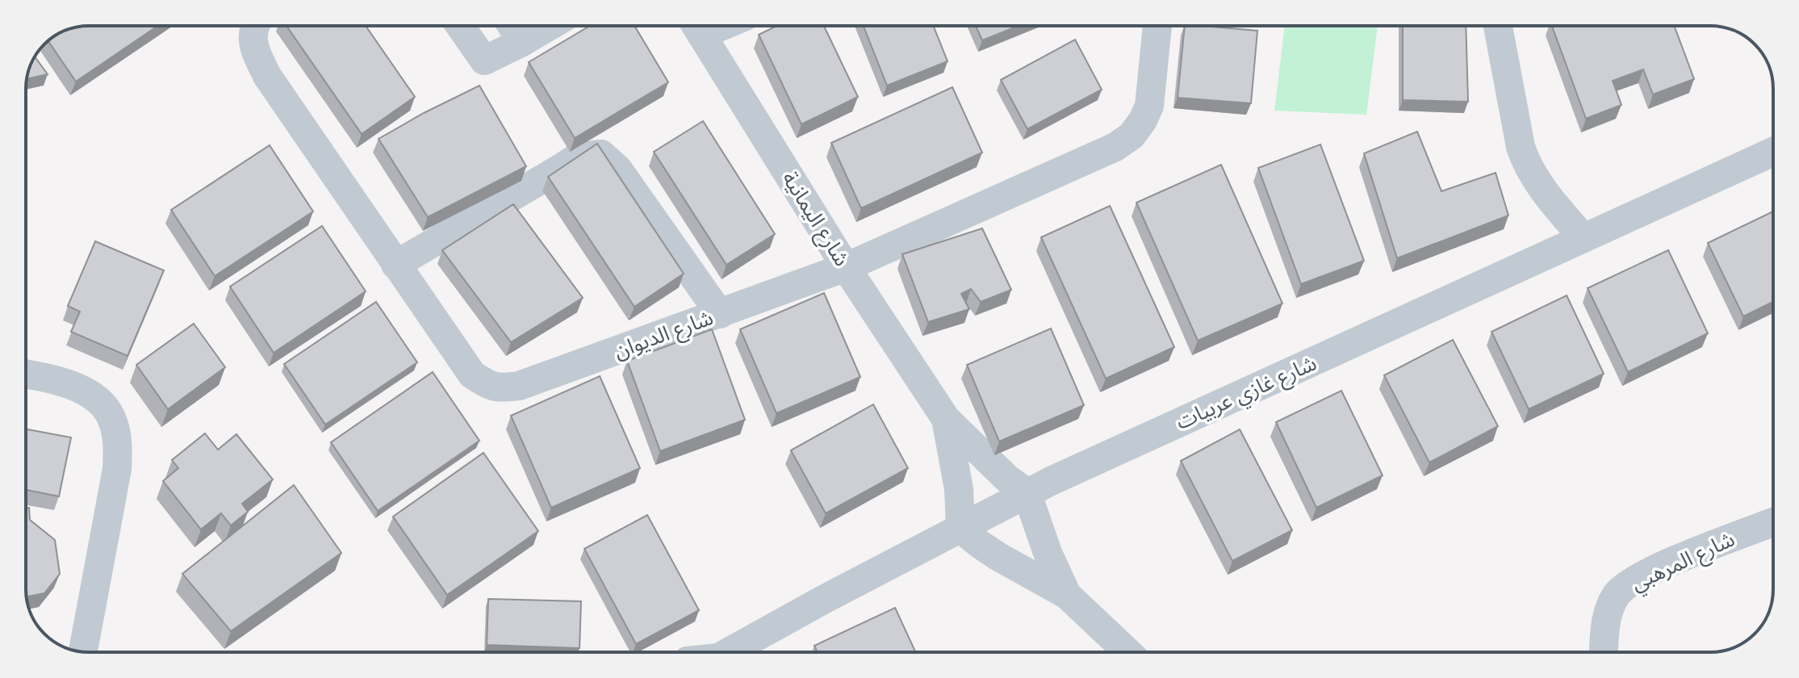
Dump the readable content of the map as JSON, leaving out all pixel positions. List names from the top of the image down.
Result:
{
  "streets": {
    "street": [
      "شارع اليمانية",
      "شارع الديوان",
      "شارع غازي عربيات",
      "شارع المرهبي"
    ]
  },
  "crossings": [
    ["شارع اليمانية", "شارع الديوان"],
    ["شارع اليمانية", "شارع غازي عربيات"]
  ]
}
